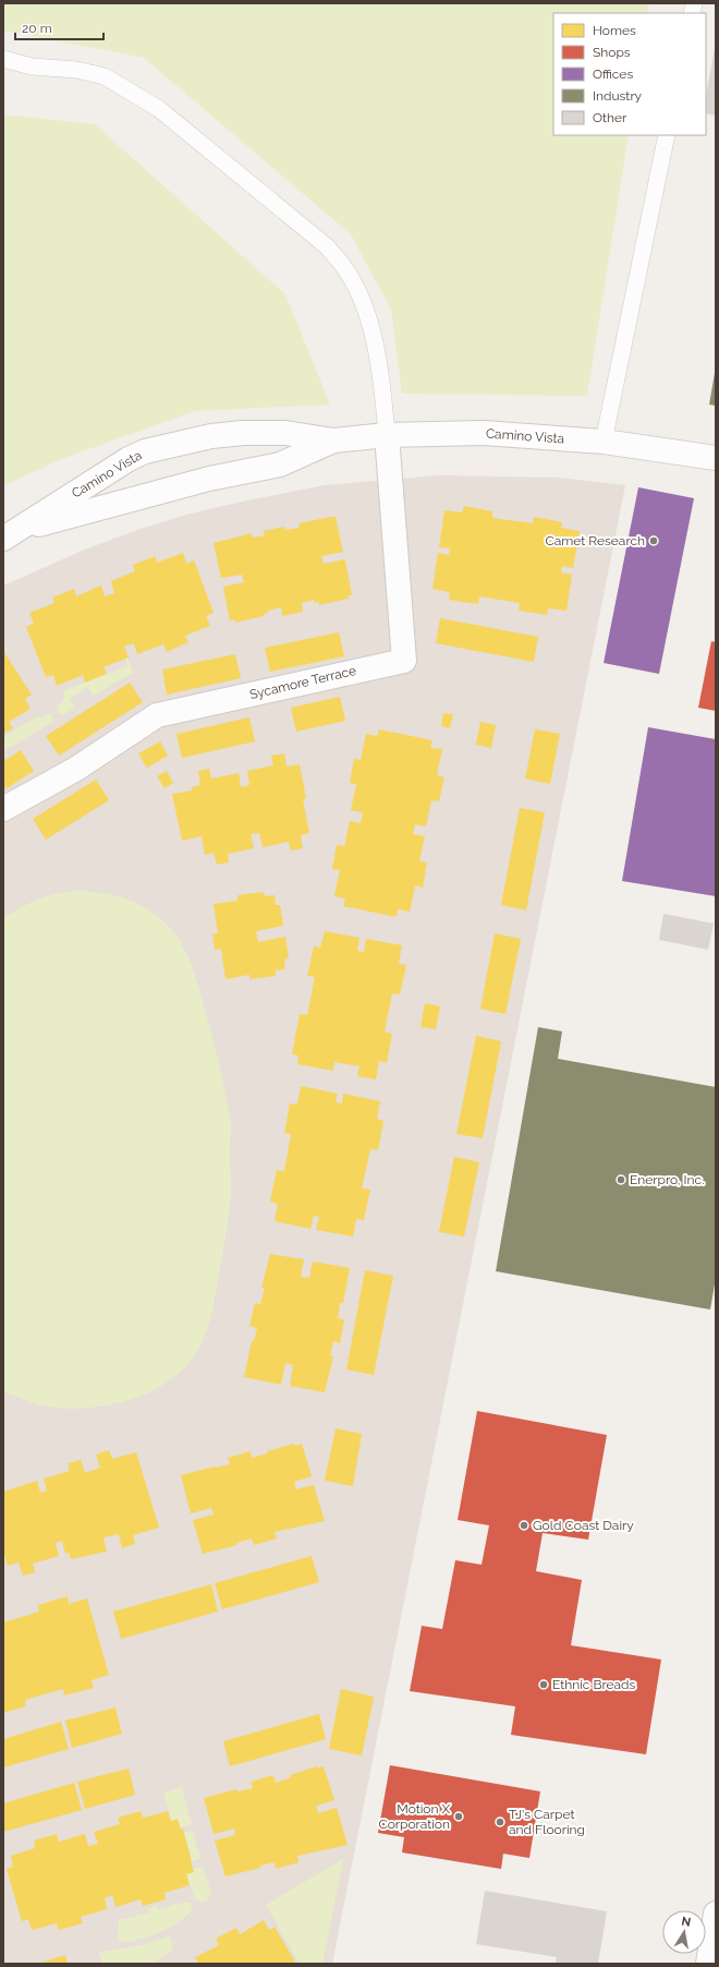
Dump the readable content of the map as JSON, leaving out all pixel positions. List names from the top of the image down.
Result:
{
  "streets": {
    "street": ["Camino Vista", "Sycamore Terrace"]
  },
  "crossings": [
    ["Camino Vista", "Sycamore Terrace"]
  ],
  "places": [
    "Camet Research",
    "Enerpro, Inc.",
    "Gold Coast Dairy",
    "Ethnic Breads",
    "Motion X Corporation",
    "TJ's Carpet and Flooring"
  ],
  "legend": [
    "Homes",
    "Shops",
    "Offices",
    "Industry",
    "Other"
  ],
  "scale_bar": "20 m",
  "north": "top"
}
